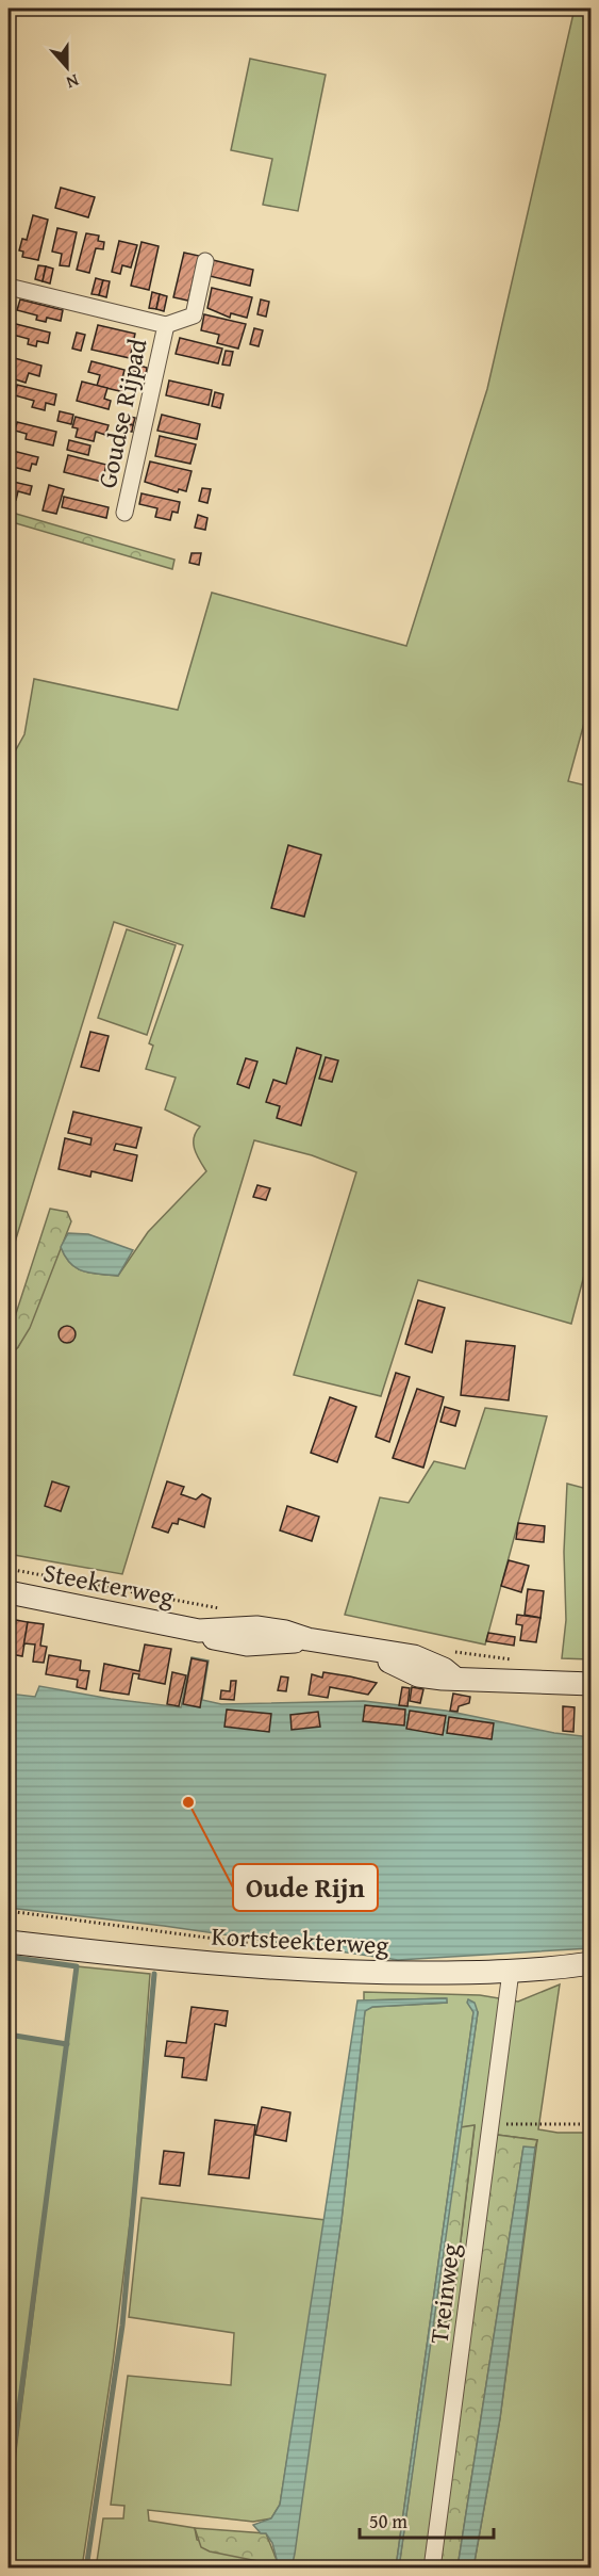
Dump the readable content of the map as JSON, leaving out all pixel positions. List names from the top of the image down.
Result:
{
  "streets": {
    "main road": ["Steekterweg", "Kortsteekterweg"],
    "street": ["Goudse Rijpad", "Treinweg"]
  },
  "crossings": [
    ["Kortsteekterweg", "Treinweg"]
  ],
  "places": ["Oude Rijn"],
  "scale_bar": "50 m",
  "north": "bottom"
}
